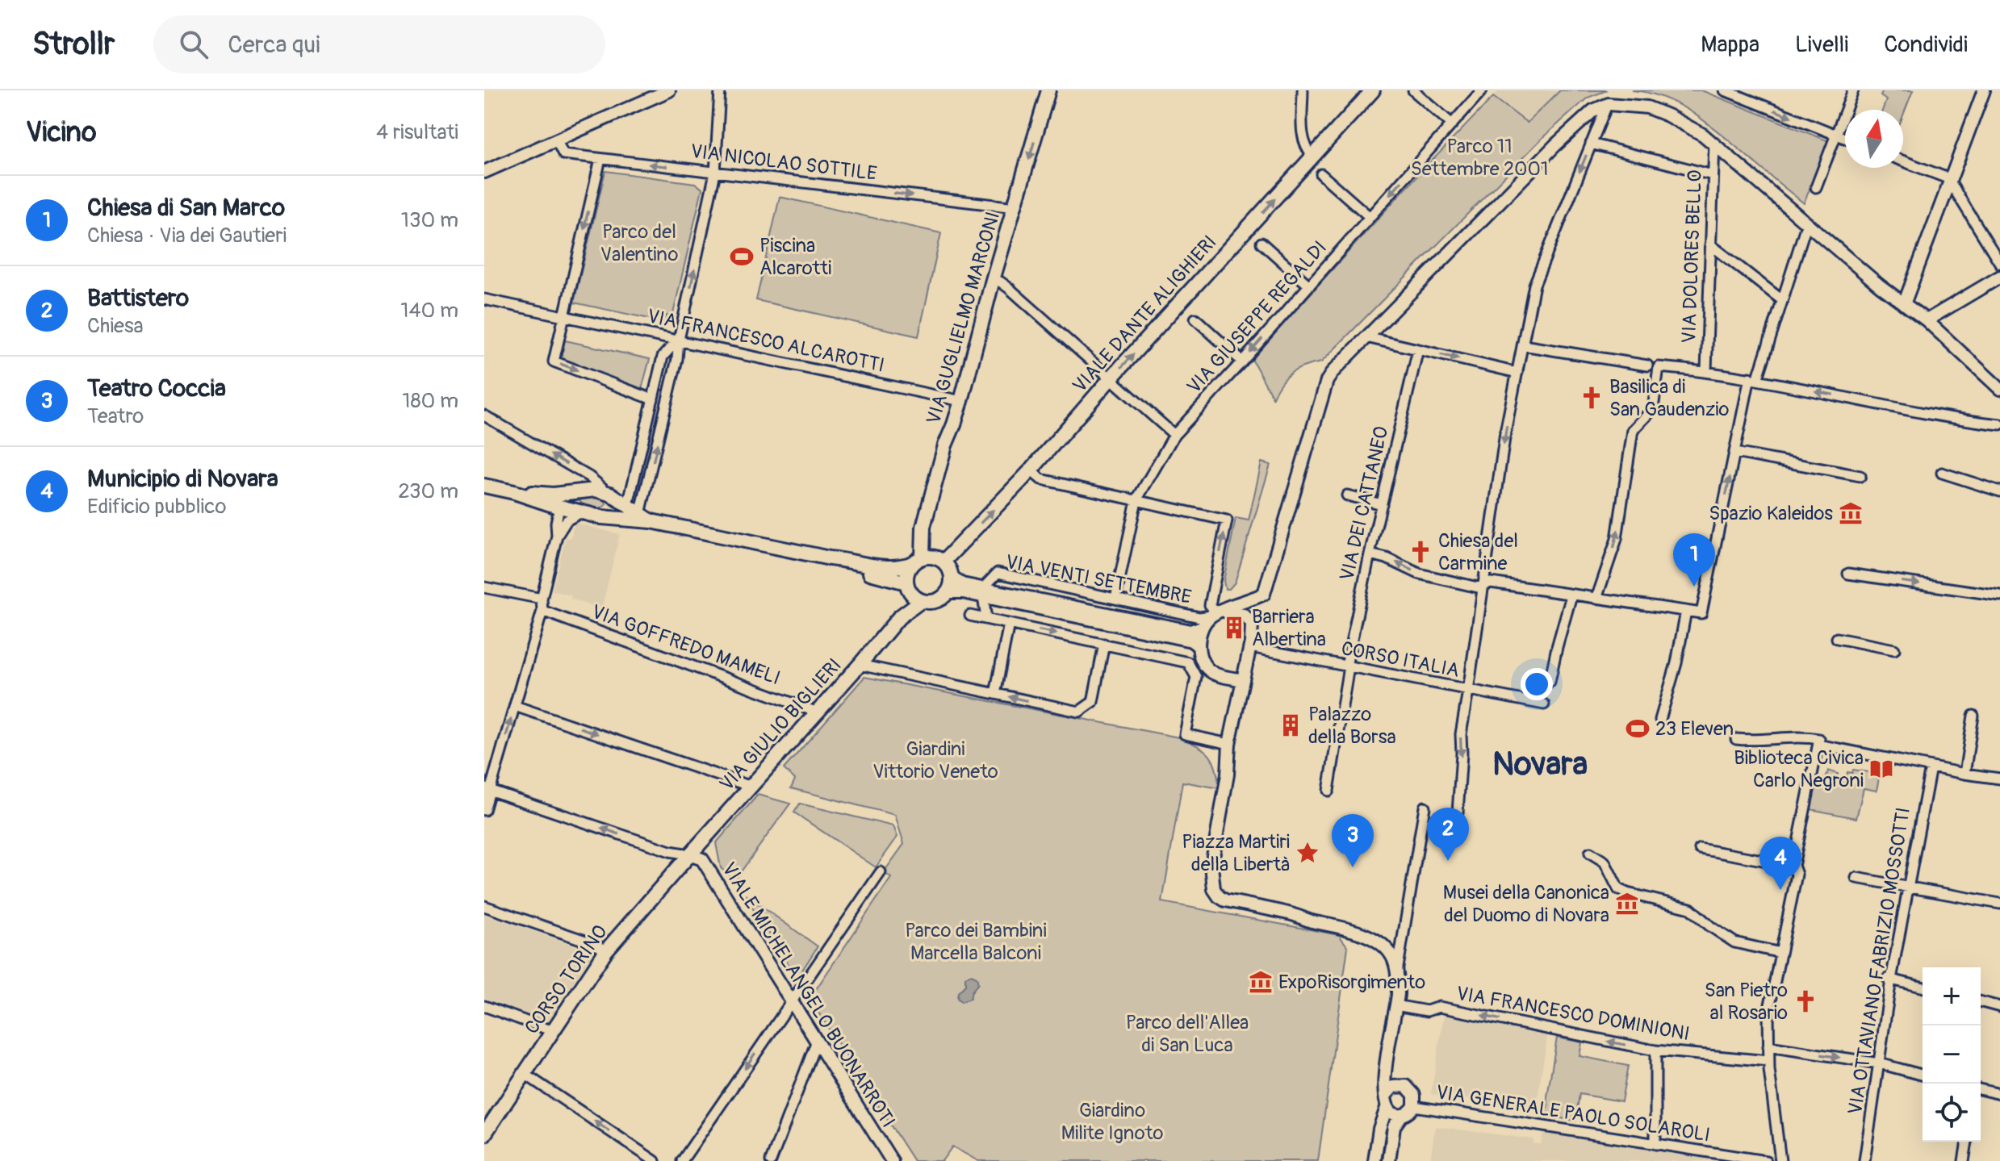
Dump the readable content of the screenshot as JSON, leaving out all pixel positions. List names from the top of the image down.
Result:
{
  "streets": {
    "main road": [
      "VIALE DANTE ALIGHIERI",
      "VIA GUGLIELMO MARCONI",
      "VIA GIULIO BIGLIERI",
      "CORSO TORINO"
    ],
    "street": [
      "VIA NICOLAO SOTTILE",
      "VIA DOLORES BELLO",
      "VIA GIUSEPPE REGALDI",
      "VIA FRANCESCO ALCAROTTI",
      "VIA DEI CATTANEO",
      "VIA VENTI SETTEMBRE",
      "VIA GOFFREDO MAMELI",
      "CORSO ITALIA",
      "VIA OTTAVIANO FABRIZIO MOSSOTTI",
      "VIALE MICHELANGELO BUONARROTI",
      "VIA FRANCESCO DOMINIONI",
      "VIA GENERALE PAOLO SOLAROLI"
    ]
  },
  "crossings": [
    ["VIA NICOLAO SOTTILE", "VIA GUGLIELMO MARCONI"],
    ["VIALE DANTE ALIGHIERI", "VIA GUGLIELMO MARCONI"],
    ["VIALE DANTE ALIGHIERI", "VIA VENTI SETTEMBRE"],
    ["VIALE DANTE ALIGHIERI", "VIA GIULIO BIGLIERI"],
    ["VIA GIUSEPPE REGALDI", "VIA VENTI SETTEMBRE"],
    ["VIA GUGLIELMO MARCONI", "VIA FRANCESCO ALCAROTTI"],
    ["VIA GUGLIELMO MARCONI", "VIA VENTI SETTEMBRE"],
    ["VIA GUGLIELMO MARCONI", "VIA GIULIO BIGLIERI"],
    ["VIA DEI CATTANEO", "CORSO ITALIA"],
    ["VIA VENTI SETTEMBRE", "CORSO ITALIA"],
    ["VIA VENTI SETTEMBRE", "VIA GIULIO BIGLIERI"],
    ["VIA GOFFREDO MAMELI", "VIA GIULIO BIGLIERI"],
    ["VIA GIULIO BIGLIERI", "CORSO TORINO"],
    ["VIA GIULIO BIGLIERI", "VIALE MICHELANGELO BUONARROTI"],
    ["CORSO TORINO", "VIALE MICHELANGELO BUONARROTI"]
  ],
  "one_way": ["VIALE DANTE ALIGHIERI", "VIA FRANCESCO DOMINIONI"],
  "districts": ["Novara"],
  "parks": [
    "Parco 11 Settembre 2001",
    "Parco del Valentino",
    "Giardini Vittorio Veneto",
    "Parco dei Bambini Marcella Balconi",
    "Parco dell'Allea di San Luca",
    "Giardino Milite Ignoto"
  ],
  "places": {
    "sports": ["Piscina Alcarotti", "23 Eleven"],
    "church": ["Basilica di San Gaudenzio", "Chiesa del Carmine", "San Pietro al Rosario"],
    "museum": ["Spazio Kaleidos", "Musei della Canonica del Duomo di Novara", "ExpoRisorgimento"],
    "building": ["Barriera Albertina", "Palazzo della Borsa"],
    "library": ["Biblioteca Civica Carlo Negroni"],
    "place": ["Piazza Martiri della Libertà"]
  },
  "north": "top",
  "page": {
    "header": "Strollr",
    "search": "Cerca qui",
    "nav": ["Mappa", "Livelli", "Condividi"],
    "heading": ["Vicino", "4 risultati"],
    "list": [
      {
        "mark": "1",
        "name": "Chiesa di San Marco",
        "note": "Chiesa · Via dei Gautieri",
        "value": "130 m"
      },
      {
        "mark": "2",
        "name": "Battistero",
        "note": "Chiesa",
        "value": "140 m"
      },
      {
        "mark": "3",
        "name": "Teatro Coccia",
        "note": "Teatro",
        "value": "180 m"
      },
      {
        "mark": "4",
        "name": "Municipio di Novara",
        "note": "Edificio pubblico",
        "value": "230 m"
      }
    ],
    "pins": [
      "1",
      "2",
      "3",
      "4"
    ],
    "map_buttons": ["+", "−"]
  }
}
